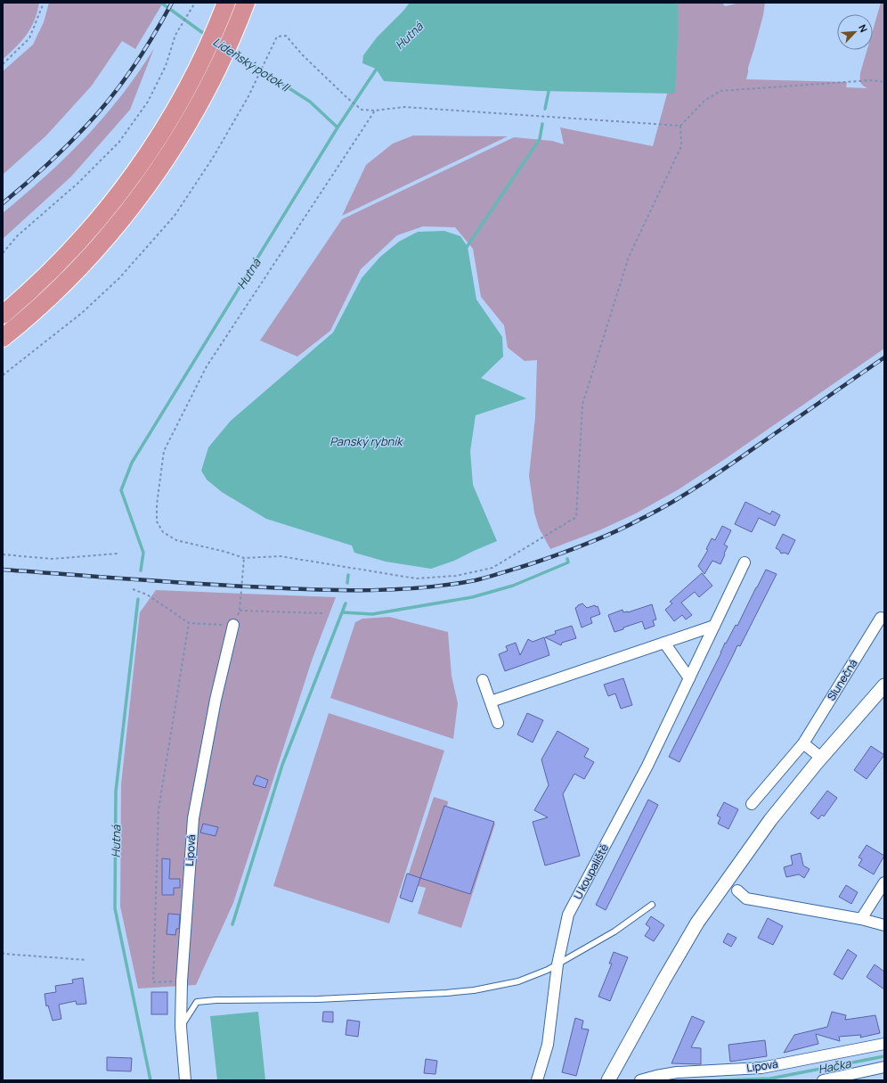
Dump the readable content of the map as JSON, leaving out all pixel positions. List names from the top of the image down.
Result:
{
  "streets": {
    "street": ["Slunečná", "Lipová", "U koupaliště"]
  },
  "water": [
    "Hutná",
    "Lideňský potok II",
    "Panský rybník",
    "Hačka"
  ],
  "north": "top right"
}
